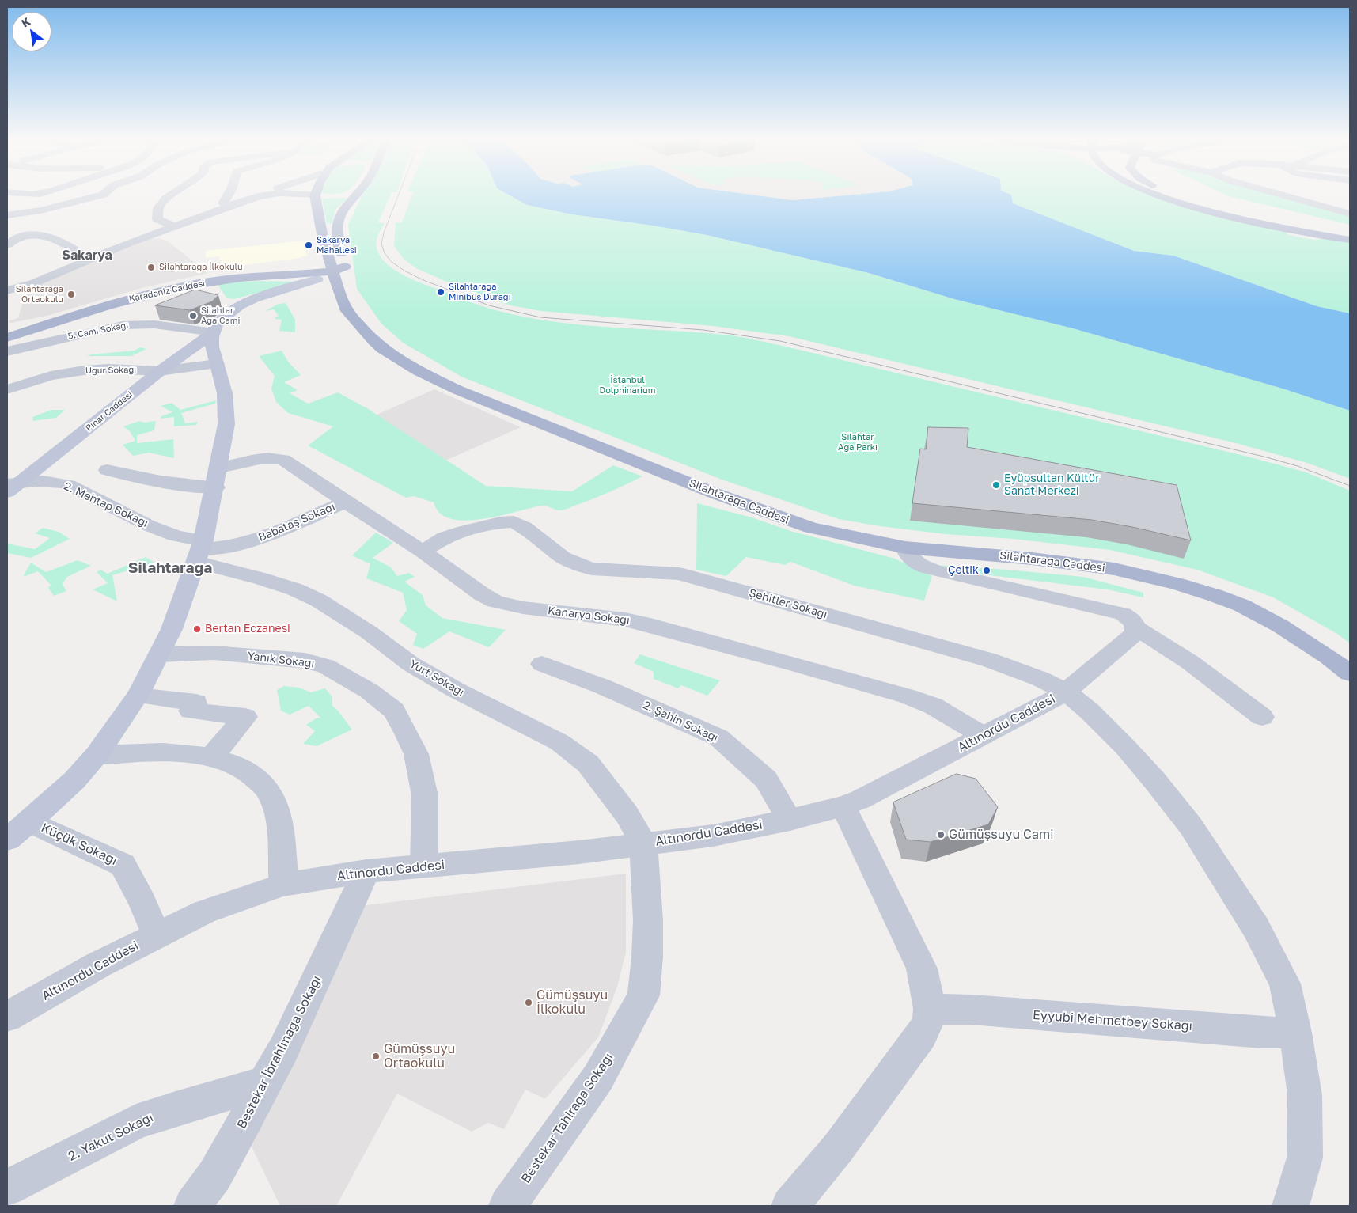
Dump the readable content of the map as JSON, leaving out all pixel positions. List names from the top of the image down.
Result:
{
  "streets": {
    "main road": ["Karadeniz Caddesi", "Pınar Caddesi", "Silahtarağa Caddesi"],
    "street": [
      "5. Cami Sokağı",
      "Uğur Sokağı",
      "2. Mehtap Sokağı",
      "Babataş Sokağı",
      "Şehitler Sokağı",
      "Kanarya Sokağı",
      "Yanık Sokağı",
      "Yurt Sokağı",
      "2. Şahin Sokağı",
      "Altınordu Caddesi",
      "Küçük Sokağı",
      "Eyyubi Mehmetbey Sokağı",
      "Bestekar İbrahimağa Sokağı",
      "Bestekar Tahirağa Sokağı",
      "2. Yakut Sokağı"
    ]
  },
  "crossings": [
    ["5. Cami Sokağı", "Pınar Caddesi"],
    ["Uğur Sokağı", "Pınar Caddesi"],
    ["Pınar Caddesi", "Silahtarağa Caddesi"],
    ["Pınar Caddesi", "2. Mehtap Sokağı"],
    ["2. Mehtap Sokağı", "Babataş Sokağı"],
    ["2. Mehtap Sokağı", "Yurt Sokağı"],
    ["Babataş Sokağı", "Kanarya Sokağı"],
    ["Babataş Sokağı", "Yurt Sokağı"],
    ["Şehitler Sokağı", "Kanarya Sokağı"],
    ["Şehitler Sokağı", "Altınordu Caddesi"],
    ["Şehitler Sokağı", "Eyyubi Mehmetbey Sokağı"],
    ["Kanarya Sokağı", "Altınordu Caddesi"],
    ["Yanık Sokağı", "Altınordu Caddesi"],
    ["Yurt Sokağı", "Altınordu Caddesi"],
    ["Yurt Sokağı", "Bestekar Tahirağa Sokağı"],
    ["2. Şahin Sokağı", "Altınordu Caddesi"],
    ["Altınordu Caddesi", "Küçük Sokağı"],
    ["Altınordu Caddesi", "Bestekar İbrahimağa Sokağı"],
    ["Altınordu Caddesi", "Bestekar Tahirağa Sokağı"],
    ["Bestekar İbrahimağa Sokağı", "2. Yakut Sokağı"]
  ],
  "districts": ["Sakarya", "Silahtarağa"],
  "parks": ["İstanbul Dolphinarium", "Silahtar Ağa Parkı"],
  "places": [
    "Sakarya Mahallesi",
    "Silahtarağa İlkokulu",
    "Silahtarağa Minibüs Durağı",
    "Silahtarağa Ortaokulu",
    "Silahtar Ağa Cami",
    "Eyüpsultan Kültür Sanat Merkezi",
    "Çeltik",
    "Bertan Eczanesi",
    "Gümüşsuyu Cami",
    "Gümüşsuyu İlkokulu",
    "Gümüşsuyu Ortaokulu"
  ],
  "north": "top left"
}
